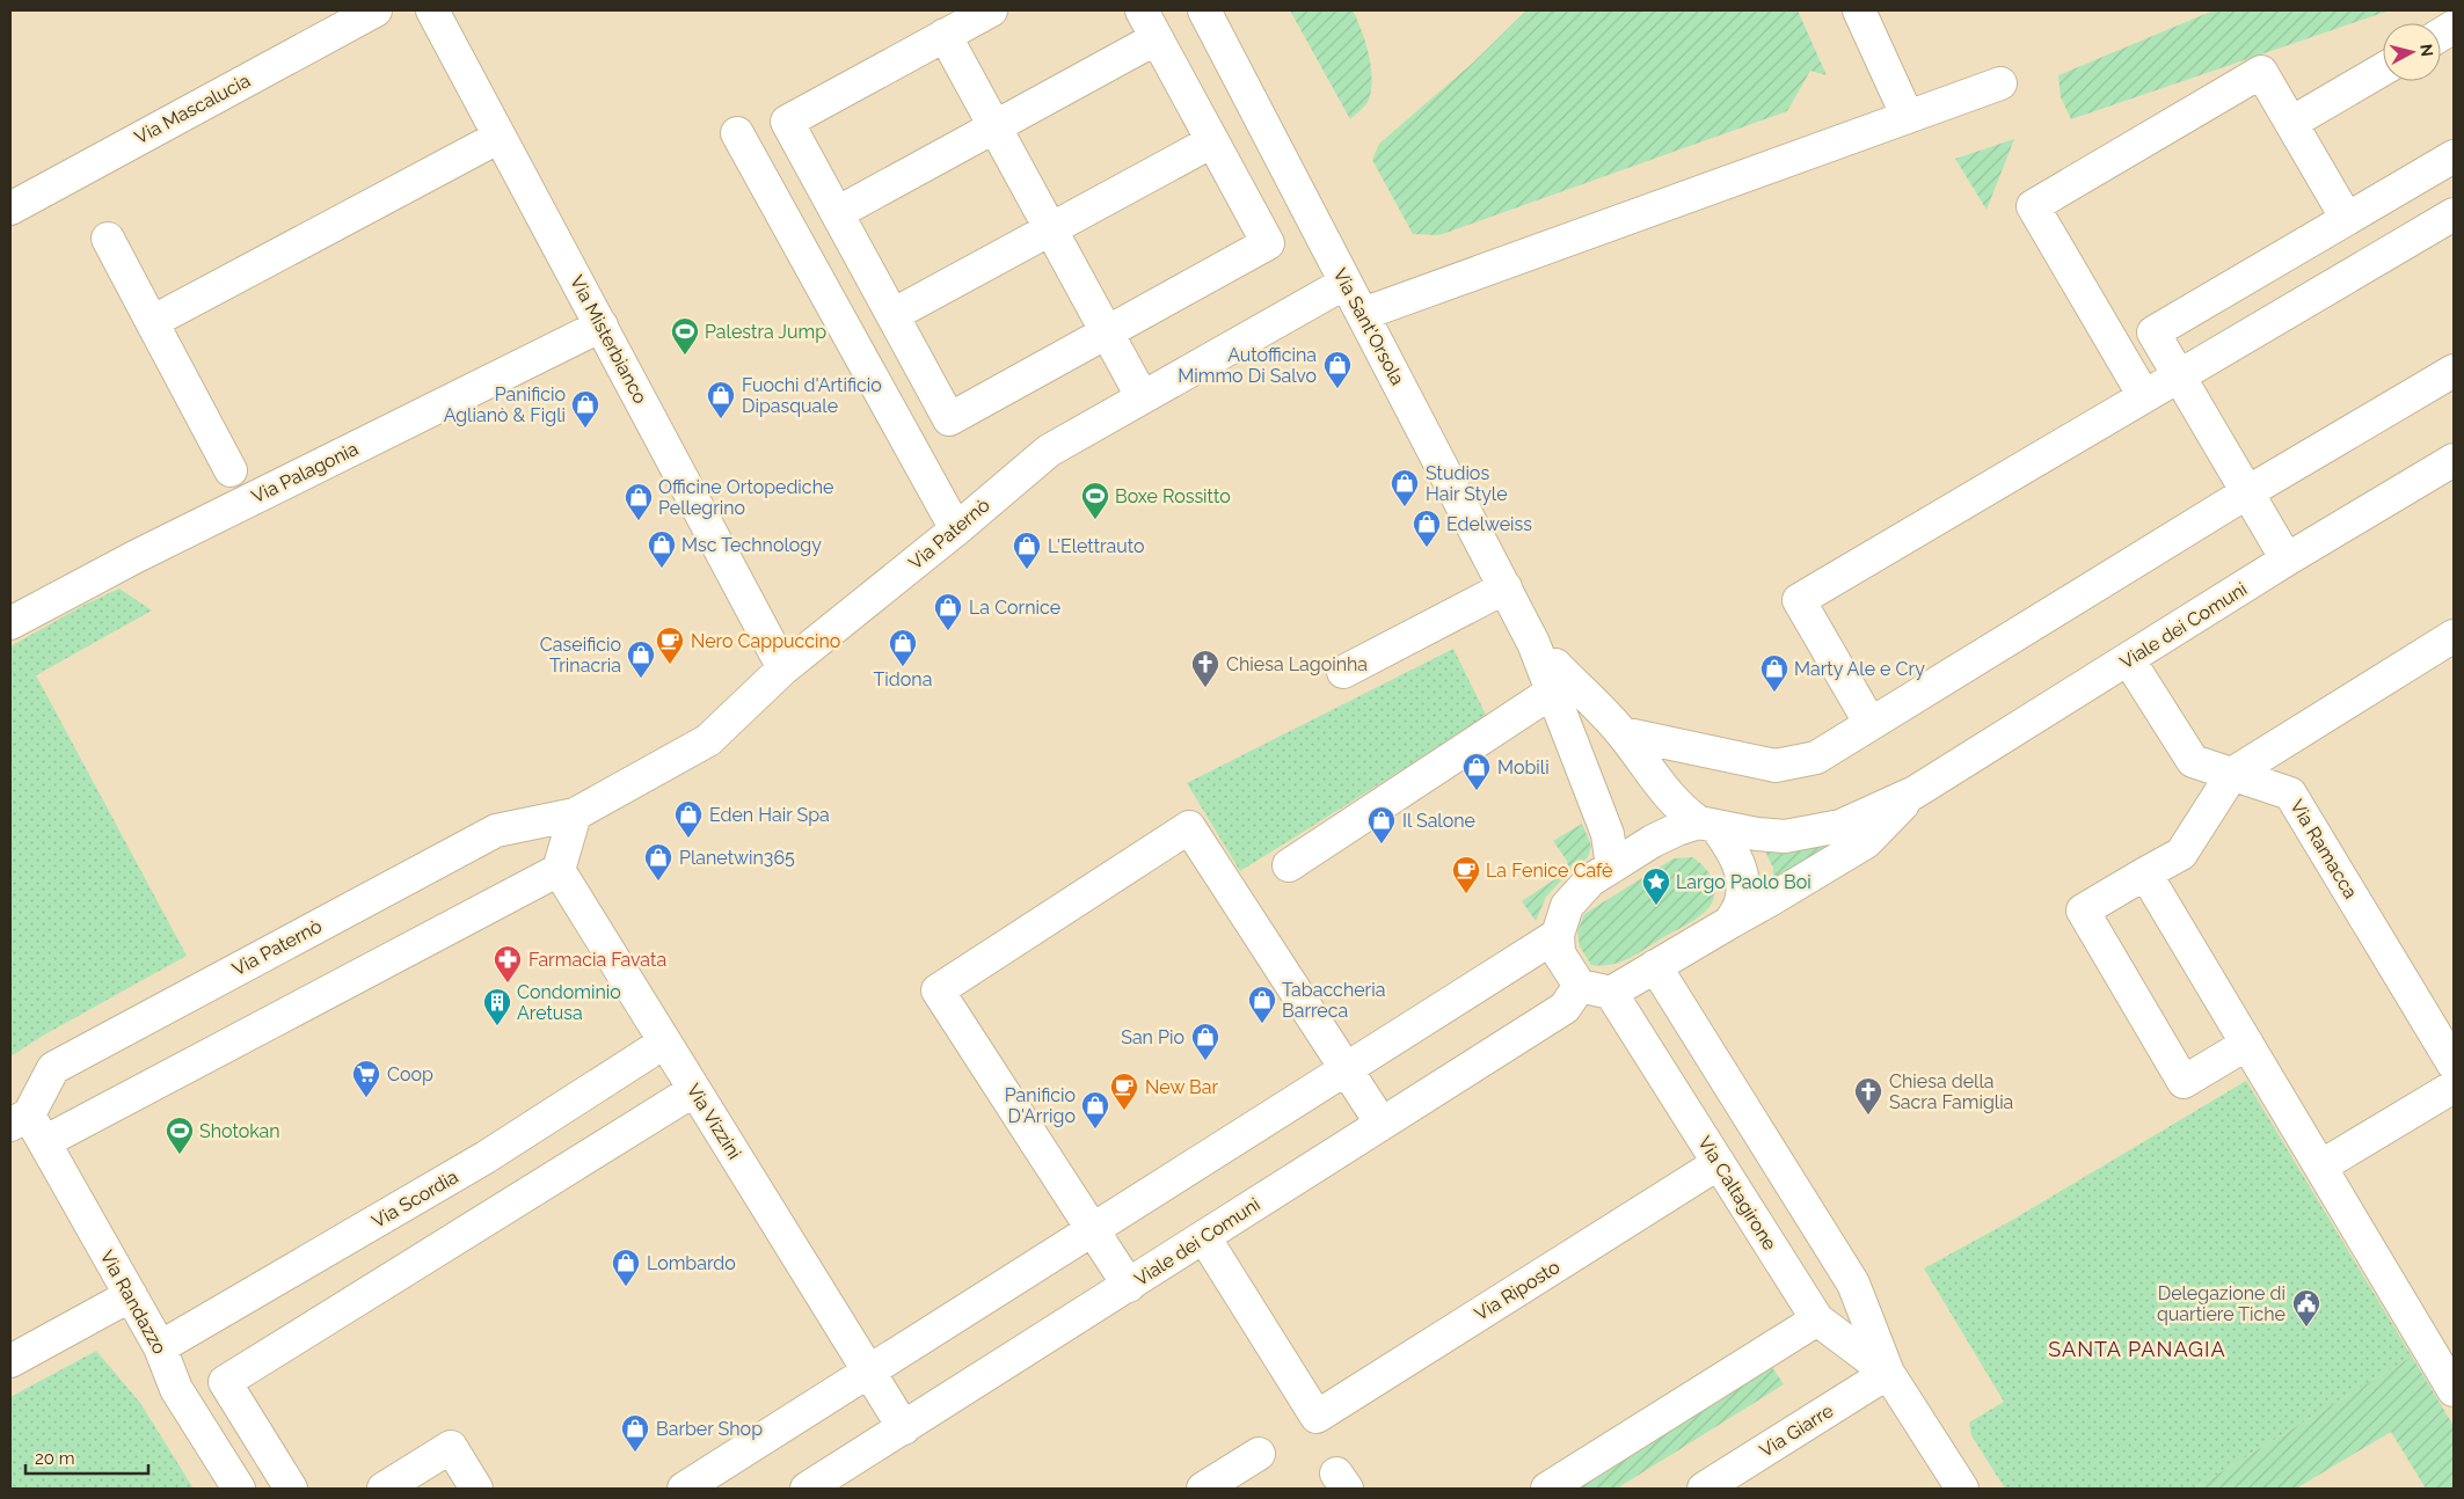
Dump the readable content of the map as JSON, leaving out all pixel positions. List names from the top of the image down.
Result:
{
  "streets": {
    "street": [
      "Via Mascalucia",
      "Via Sant'Orsola",
      "Via Misterbianco",
      "Via Palagonia",
      "Via Paternò",
      "Viale dei Comuni",
      "Via Ramacca",
      "Via Vizzini",
      "Via Caltagirone",
      "Via Scordia",
      "Via Riposto",
      "Via Randazzo",
      "Via Giarre"
    ]
  },
  "crossings": [
    ["Via Sant'Orsola", "Via Paternò"],
    ["Via Misterbianco", "Via Palagonia"],
    ["Via Misterbianco", "Via Paternò"],
    ["Via Paternò", "Via Randazzo"],
    ["Viale dei Comuni", "Via Ramacca"],
    ["Viale dei Comuni", "Via Vizzini"],
    ["Viale dei Comuni", "Via Riposto"],
    ["Via Vizzini", "Via Scordia"],
    ["Via Caltagirone", "Via Riposto"],
    ["Via Caltagirone", "Via Giarre"],
    ["Via Scordia", "Via Randazzo"]
  ],
  "districts": ["SANTA PANAGIA"],
  "places": {
    "sports": ["Palestra Jump", "Boxe Rossitto", "Shotokan"],
    "shop": [
      "Autofficina Mimmo Di Salvo",
      "Fuochi d'Artificio Dipasquale",
      "Panificio Aglianò & Figli",
      "Studios Hair Style",
      "Officine Ortopediche Pellegrino",
      "Edelweiss",
      "Msc Technology",
      "L'Elettrauto",
      "La Cornice",
      "Tidona",
      "Caseificio Trinacria",
      "Marty Ale e Cry",
      "Mobili",
      "Eden Hair Spa",
      "Il Salone",
      "Planetwin365",
      "Tabaccheria Barreca",
      "San Pio",
      "Panificio D'Arrigo",
      "Lombardo",
      "Barber Shop"
    ],
    "cafe": ["Nero Cappuccino", "La Fenice Cafè", "New Bar"],
    "church": ["Chiesa Lagoinha", "Chiesa della Sacra Famiglia"],
    "place": ["Largo Paolo Boi"],
    "pharmacy": ["Farmacia Favata"],
    "building": ["Condominio Aretusa"],
    "supermarket": ["Coop"],
    "public building": ["Delegazione di quartiere Tiche"]
  },
  "scale_bar": "20 m",
  "north": "right"
}
